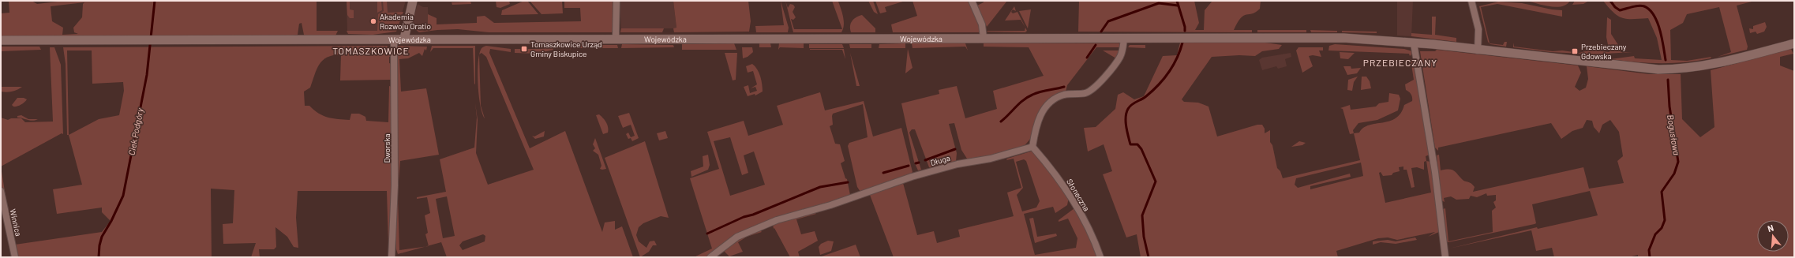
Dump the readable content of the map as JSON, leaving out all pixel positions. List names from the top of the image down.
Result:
{
  "streets": {
    "main road": ["Wojewódzka"],
    "street": [
      "Dworska",
      "Długa",
      "Słoneczna",
      "Winnica"
    ]
  },
  "crossings": [
    ["Wojewódzka", "Dworska"],
    ["Długa", "Słoneczna"]
  ],
  "districts": ["TOMASZKOWICE", "PRZEBIECZANY"],
  "water": ["Ciek Podgóry", "Bogusława"],
  "places": {
    "other": ["Akademia Rozwoju Oratio"],
    "transit": ["Tomaszkowice Urząd Gminy Biskupice", "Przebieczany Gdowska"]
  },
  "north": "top"
}
